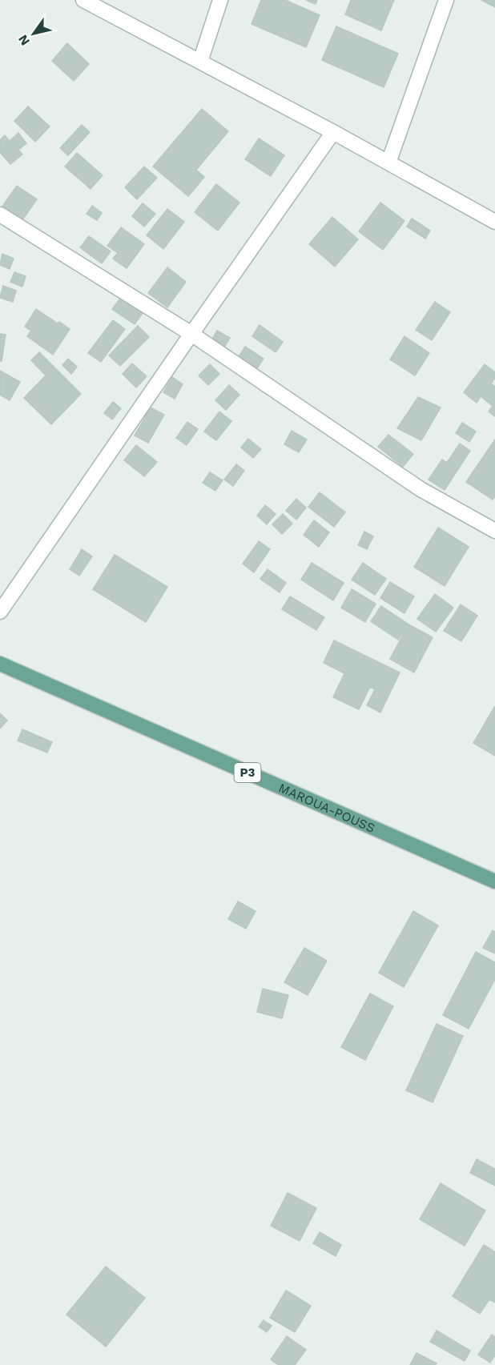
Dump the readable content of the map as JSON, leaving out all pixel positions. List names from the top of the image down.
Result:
{
  "streets": {
    "main road": ["P3", "MAROUA-POUSS"]
  },
  "north": "bottom left"
}
